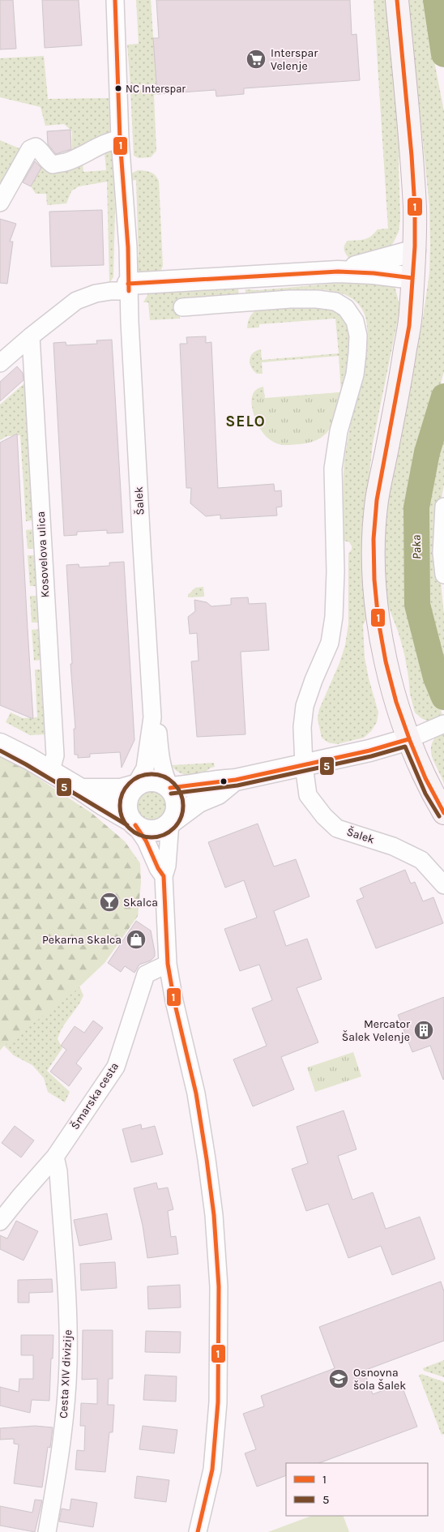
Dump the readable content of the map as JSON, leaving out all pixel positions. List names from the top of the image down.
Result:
{
  "streets": {
    "street": [
      "Šalek",
      "Kosovelova ulica",
      "Šmarska cesta",
      "Cesta XIV divizije"
    ]
  },
  "crossings": [
    ["Šmarska cesta", "Cesta XIV divizije"]
  ],
  "districts": ["SELO"],
  "water": ["Paka"],
  "places": {
    "supermarket": ["Interspar Velenje"],
    "other": ["NC Interspar"],
    "bar": ["Skalca"],
    "shop": ["Pekarna Skalca"],
    "building": ["Mercator Šalek Velenje"],
    "school or university": ["Osnovna šola Šalek"]
  },
  "lines": ["transit line 1", "transit line 5"],
  "legend": ["1", "5"]
}
